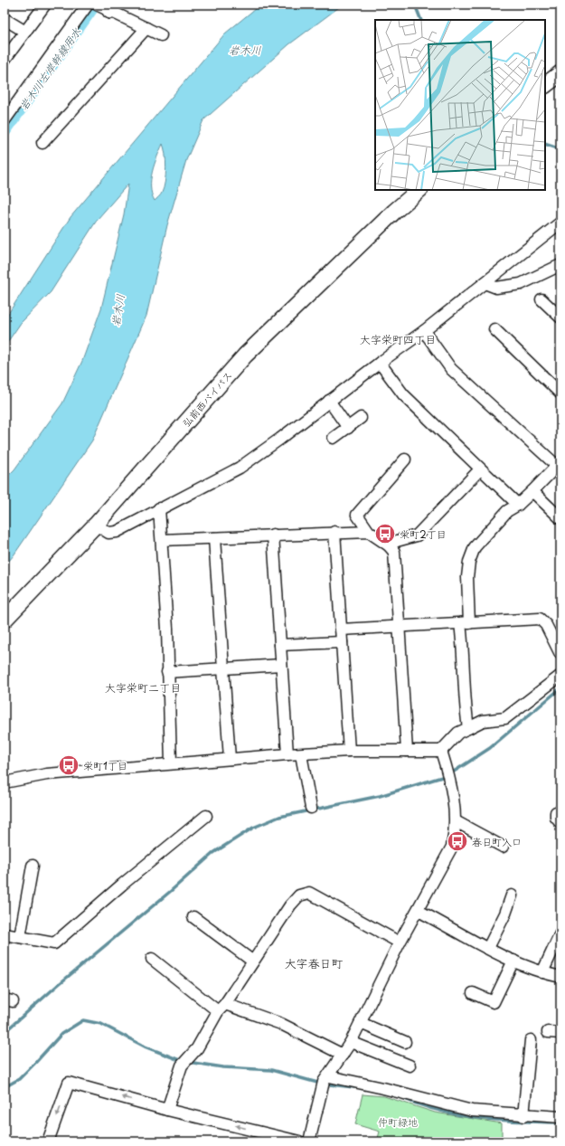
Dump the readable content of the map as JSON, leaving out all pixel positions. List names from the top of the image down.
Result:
{
  "streets": {
    "street": ["弘前西バイパス"]
  },
  "districts": ["大字栄町四丁目", "大字栄町二丁目", "大字春日町"],
  "water": ["岩木川", "岩木川左岸幹線用水"],
  "parks": ["仲町緑地"],
  "places": {
    "bus stop": ["栄町2丁目", "栄町1丁目", "春日町入口"]
  }
}
